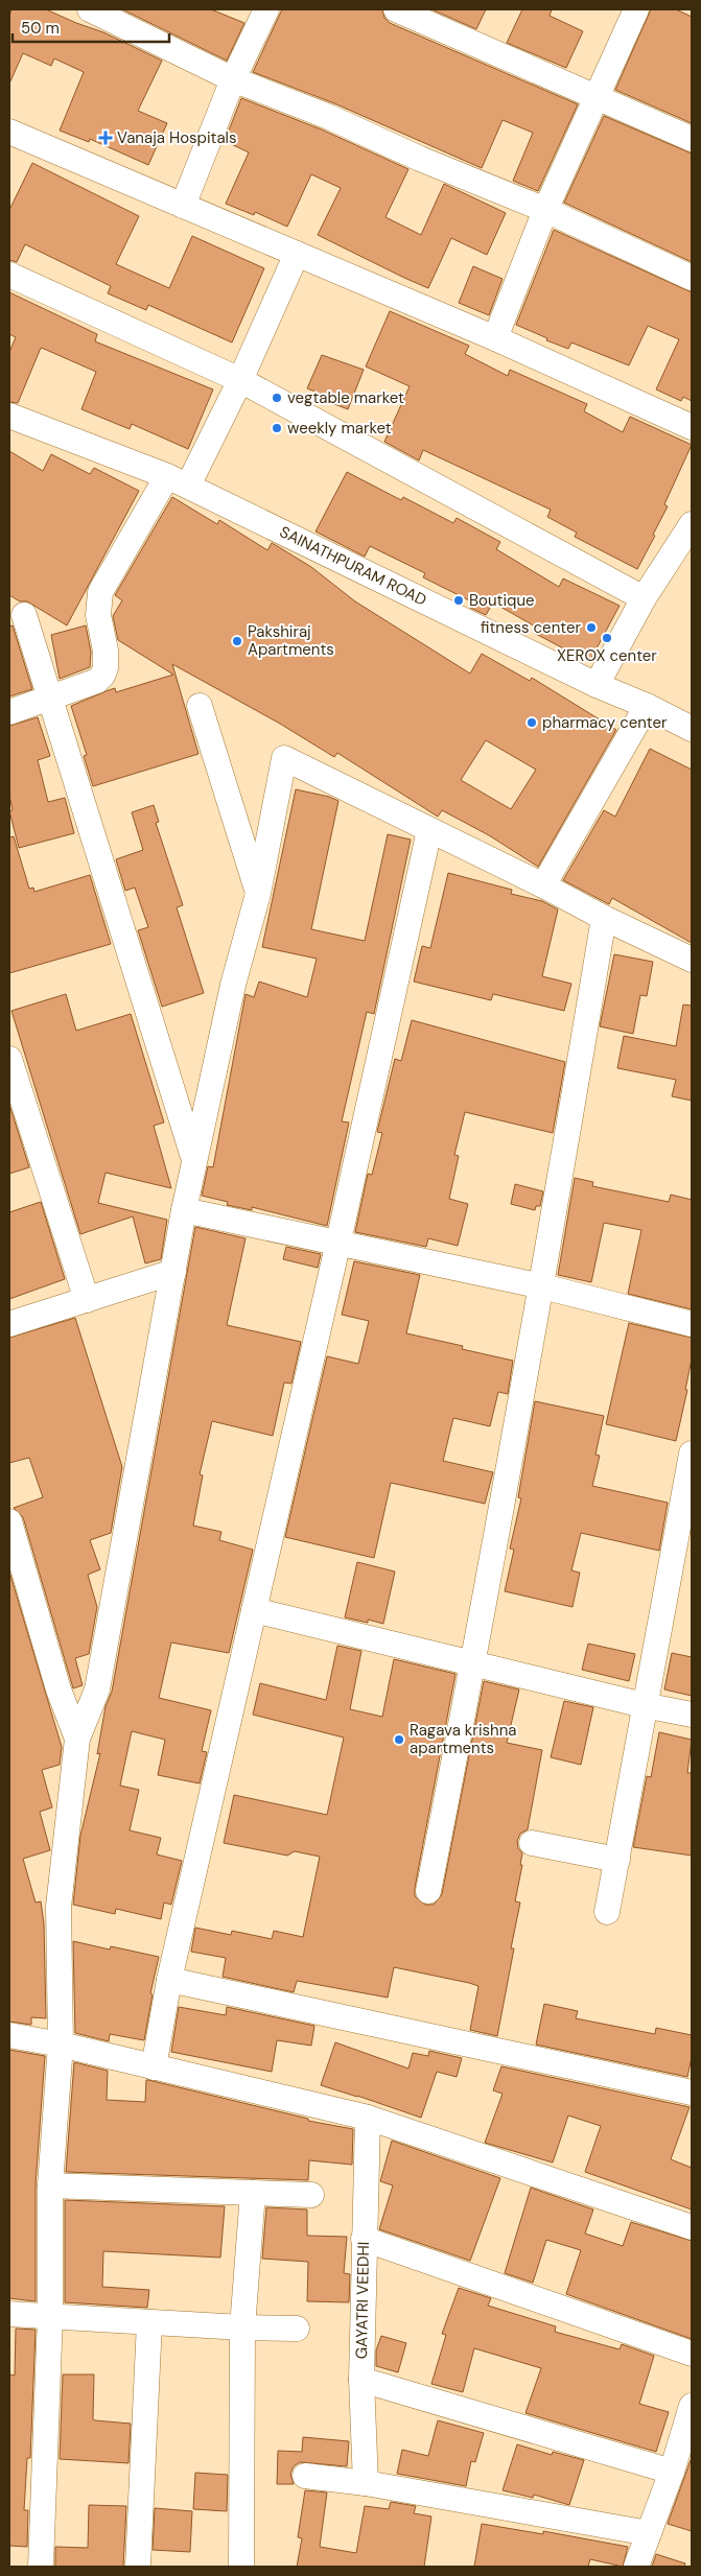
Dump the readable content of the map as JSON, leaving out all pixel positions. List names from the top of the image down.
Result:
{
  "streets": {
    "street": ["SAINATHPURAM ROAD", "GAYATRI VEEDHI"]
  },
  "places": {
    "health": ["Vanaja Hospitals"],
    "other": [
      "vegtable market",
      "weekly market",
      "Boutique",
      "fitness center",
      "XEROX center",
      "Pakshiraj Apartments",
      "pharmacy center",
      "Ragava krishna apartments"
    ]
  },
  "scale_bar": "50 m"
}
